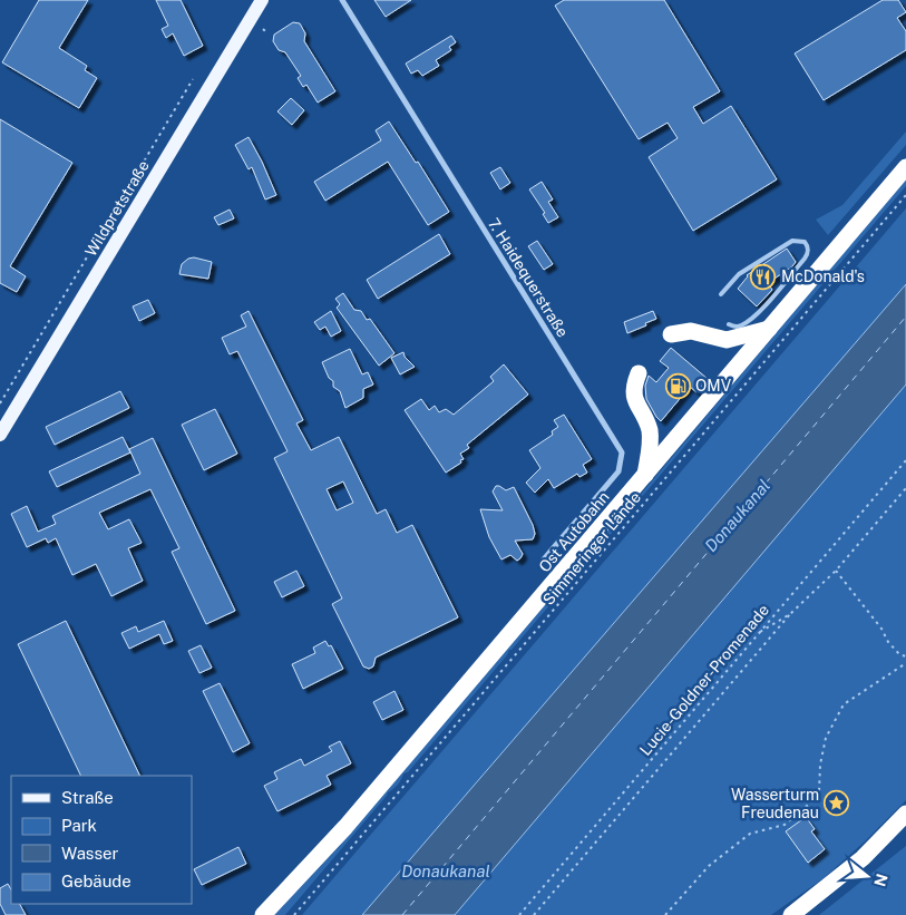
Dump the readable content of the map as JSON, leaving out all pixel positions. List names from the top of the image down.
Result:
{
  "streets": {
    "highway": ["Ost Autobahn"],
    "main road": ["Wildpretstraße"],
    "street": ["7. Haidequerstraße"],
    "path": ["Simmeringer Lände", "Lucie-Goldner-Promenade"]
  },
  "water": ["Donaukanal"],
  "places": {
    "restaurant": ["McDonald's"],
    "fuel station": ["OMV"],
    "place": ["Wasserturm Freudenau"]
  },
  "legend": [
    "Straße",
    "Park",
    "Wasser",
    "Gebäude"
  ],
  "north": "right"
}
